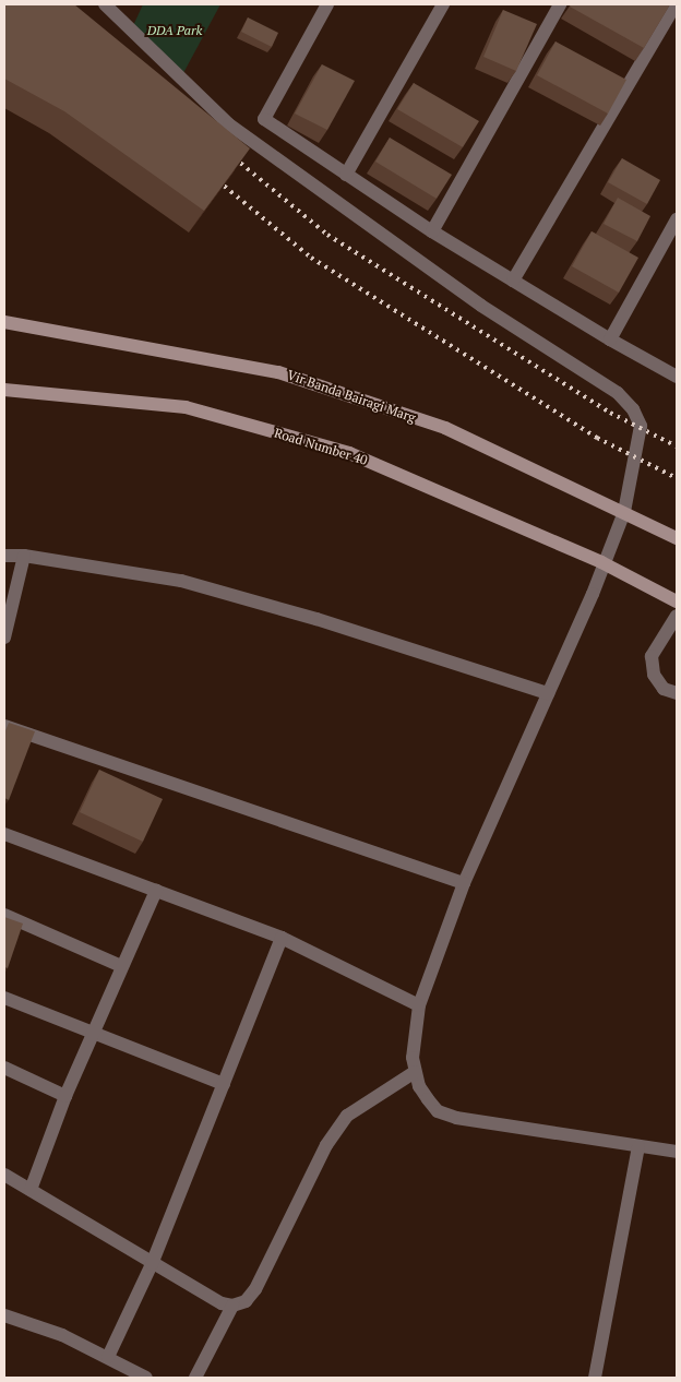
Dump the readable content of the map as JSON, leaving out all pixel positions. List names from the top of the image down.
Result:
{
  "streets": {
    "main road": ["Vir Banda Bairagi Marg", "Road Number 40"]
  },
  "parks": ["DDA Park"]
}
